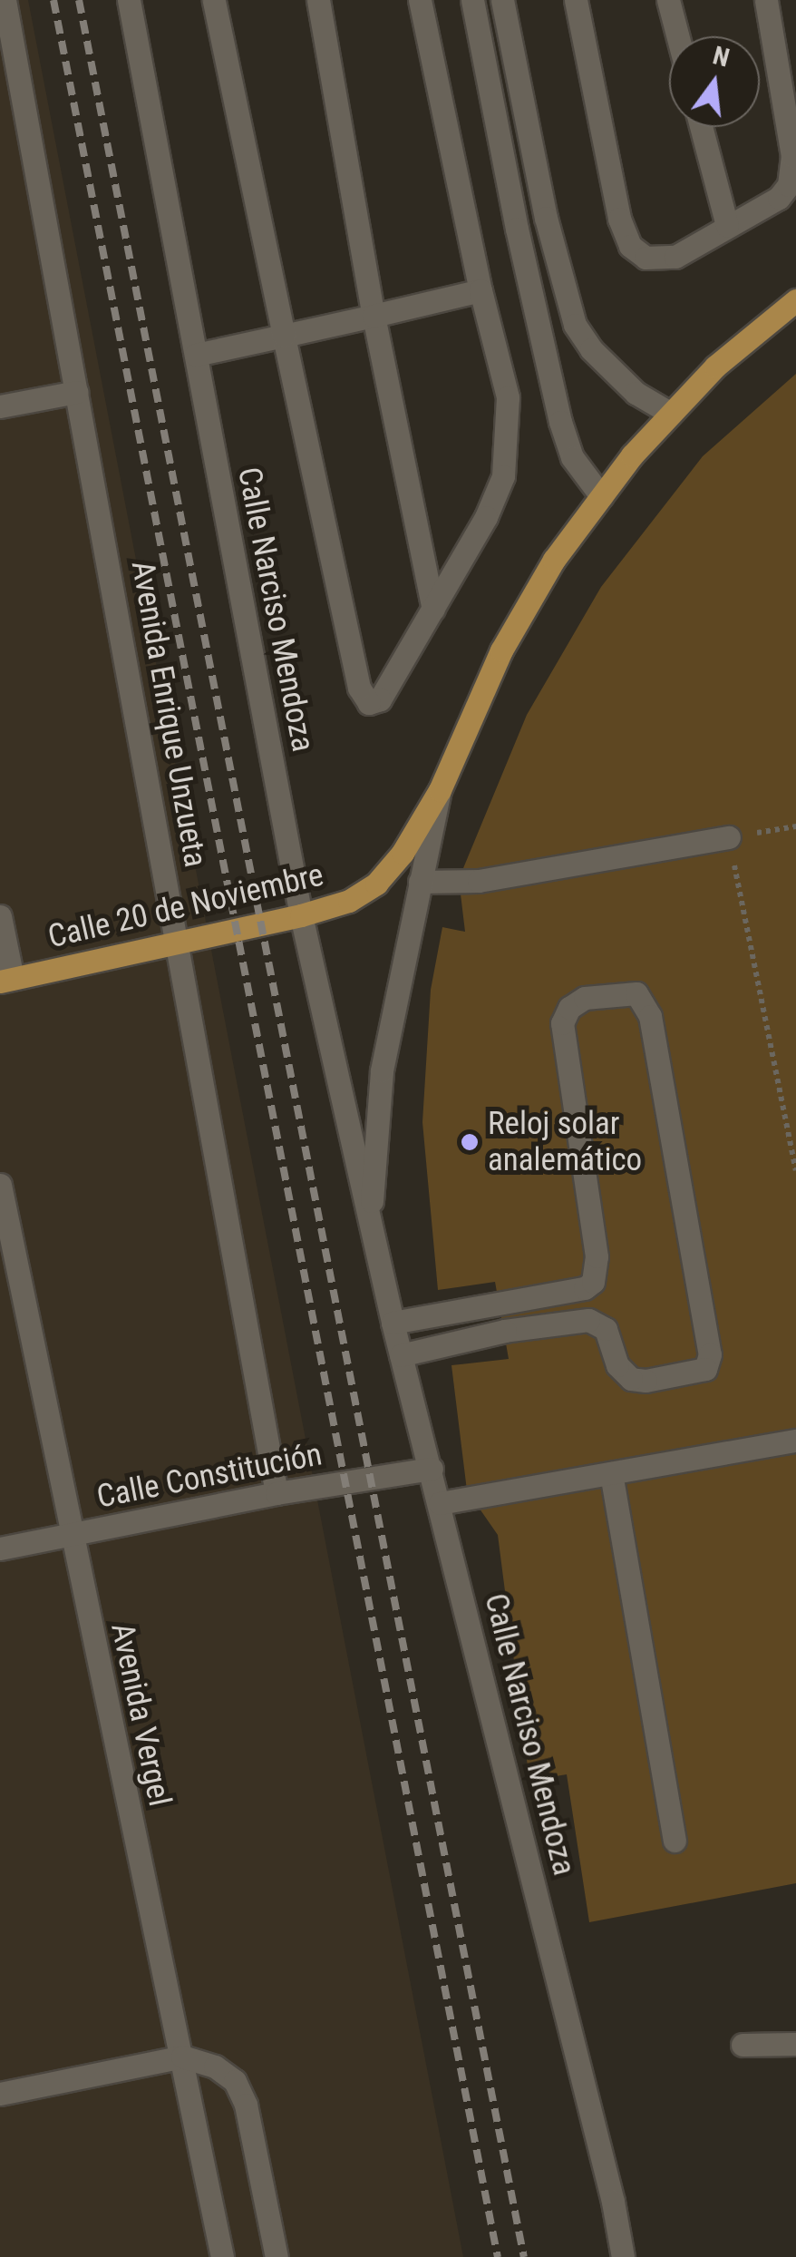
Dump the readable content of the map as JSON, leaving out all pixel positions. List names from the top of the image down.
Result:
{
  "streets": {
    "main road": ["Calle 20 de Noviembre"],
    "street": [
      "Calle Narciso Mendoza",
      "Avenida Enrique Unzueta",
      "Calle Constitución",
      "Avenida Vergel"
    ]
  },
  "crossings": [
    ["Calle Narciso Mendoza", "Calle 20 de Noviembre"],
    ["Calle Narciso Mendoza", "Calle Constitución"],
    ["Avenida Enrique Unzueta", "Calle 20 de Noviembre"],
    ["Avenida Enrique Unzueta", "Calle Constitución"],
    ["Calle Constitución", "Avenida Vergel"]
  ],
  "places": ["Reloj solar analemático"],
  "north": "top"
}
